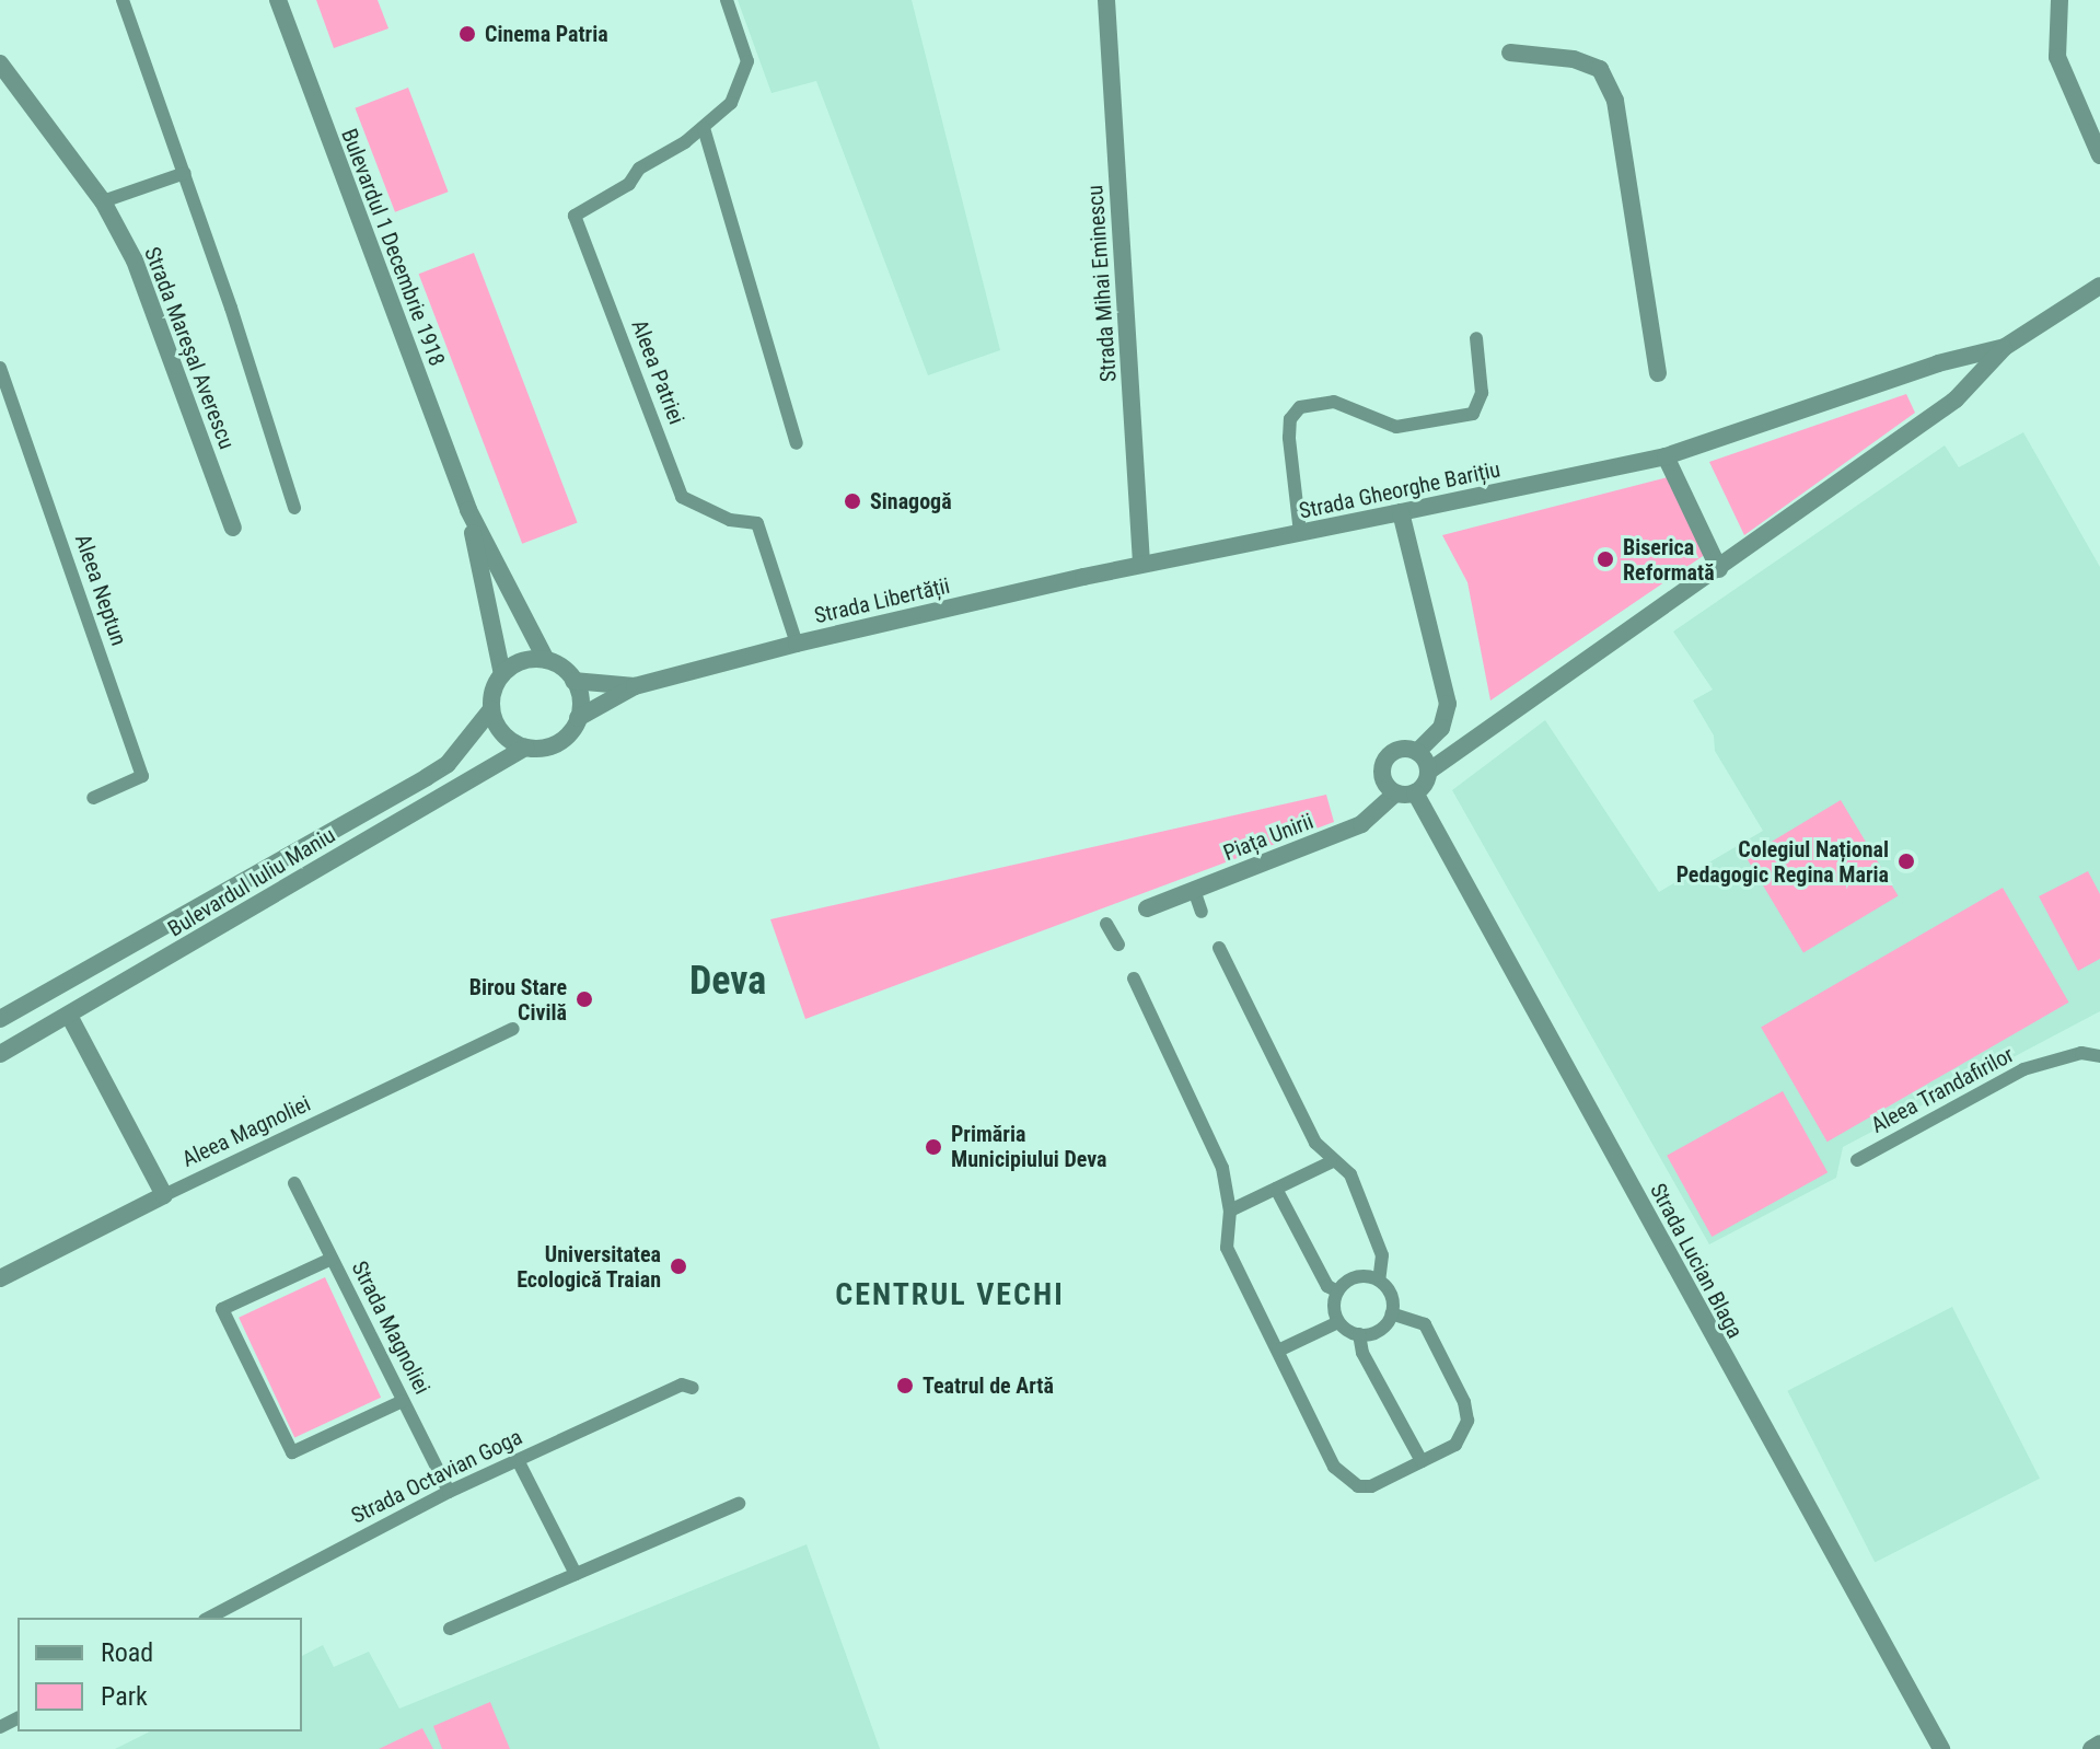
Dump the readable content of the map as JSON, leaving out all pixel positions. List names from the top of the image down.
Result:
{
  "streets": {
    "street": [
      "Bulevardul 1 Decembrie 1918",
      "Strada Mihai Eminescu",
      "Strada Mareșal Averescu",
      "Strada Gheorghe Barițiu",
      "Strada Libertății",
      "Piața Unirii",
      "Bulevardul Iuliu Maniu",
      "Aleea Magnoliei",
      "Strada Lucian Blaga"
    ],
    "lane": [
      "Aleea Patriei",
      "Aleea Neptun",
      "Aleea Trandafirilor",
      "Strada Magnoliei",
      "Strada Octavian Goga"
    ]
  },
  "crossings": [
    ["Strada Mihai Eminescu", "Strada Gheorghe Barițiu"],
    ["Strada Mihai Eminescu", "Strada Libertății"],
    ["Aleea Patriei", "Strada Libertății"],
    ["Strada Gheorghe Barițiu", "Strada Libertății"],
    ["Strada Gheorghe Barițiu", "Piața Unirii"],
    ["Strada Gheorghe Barițiu", "Strada Lucian Blaga"],
    ["Strada Libertății", "Bulevardul Iuliu Maniu"],
    ["Piața Unirii", "Strada Lucian Blaga"],
    ["Strada Magnoliei", "Strada Octavian Goga"]
  ],
  "districts": ["Deva", "CENTRUL VECHI"],
  "places": [
    "Cinema Patria",
    "Sinagogă",
    "Biserica Reformată",
    "Colegiul Național Pedagogic Regina Maria",
    "Birou Stare Civilă",
    "Primăria Municipiului Deva",
    "Universitatea Ecologică Traian",
    "Teatrul de Artă"
  ],
  "legend": ["Road", "Park"]
}
